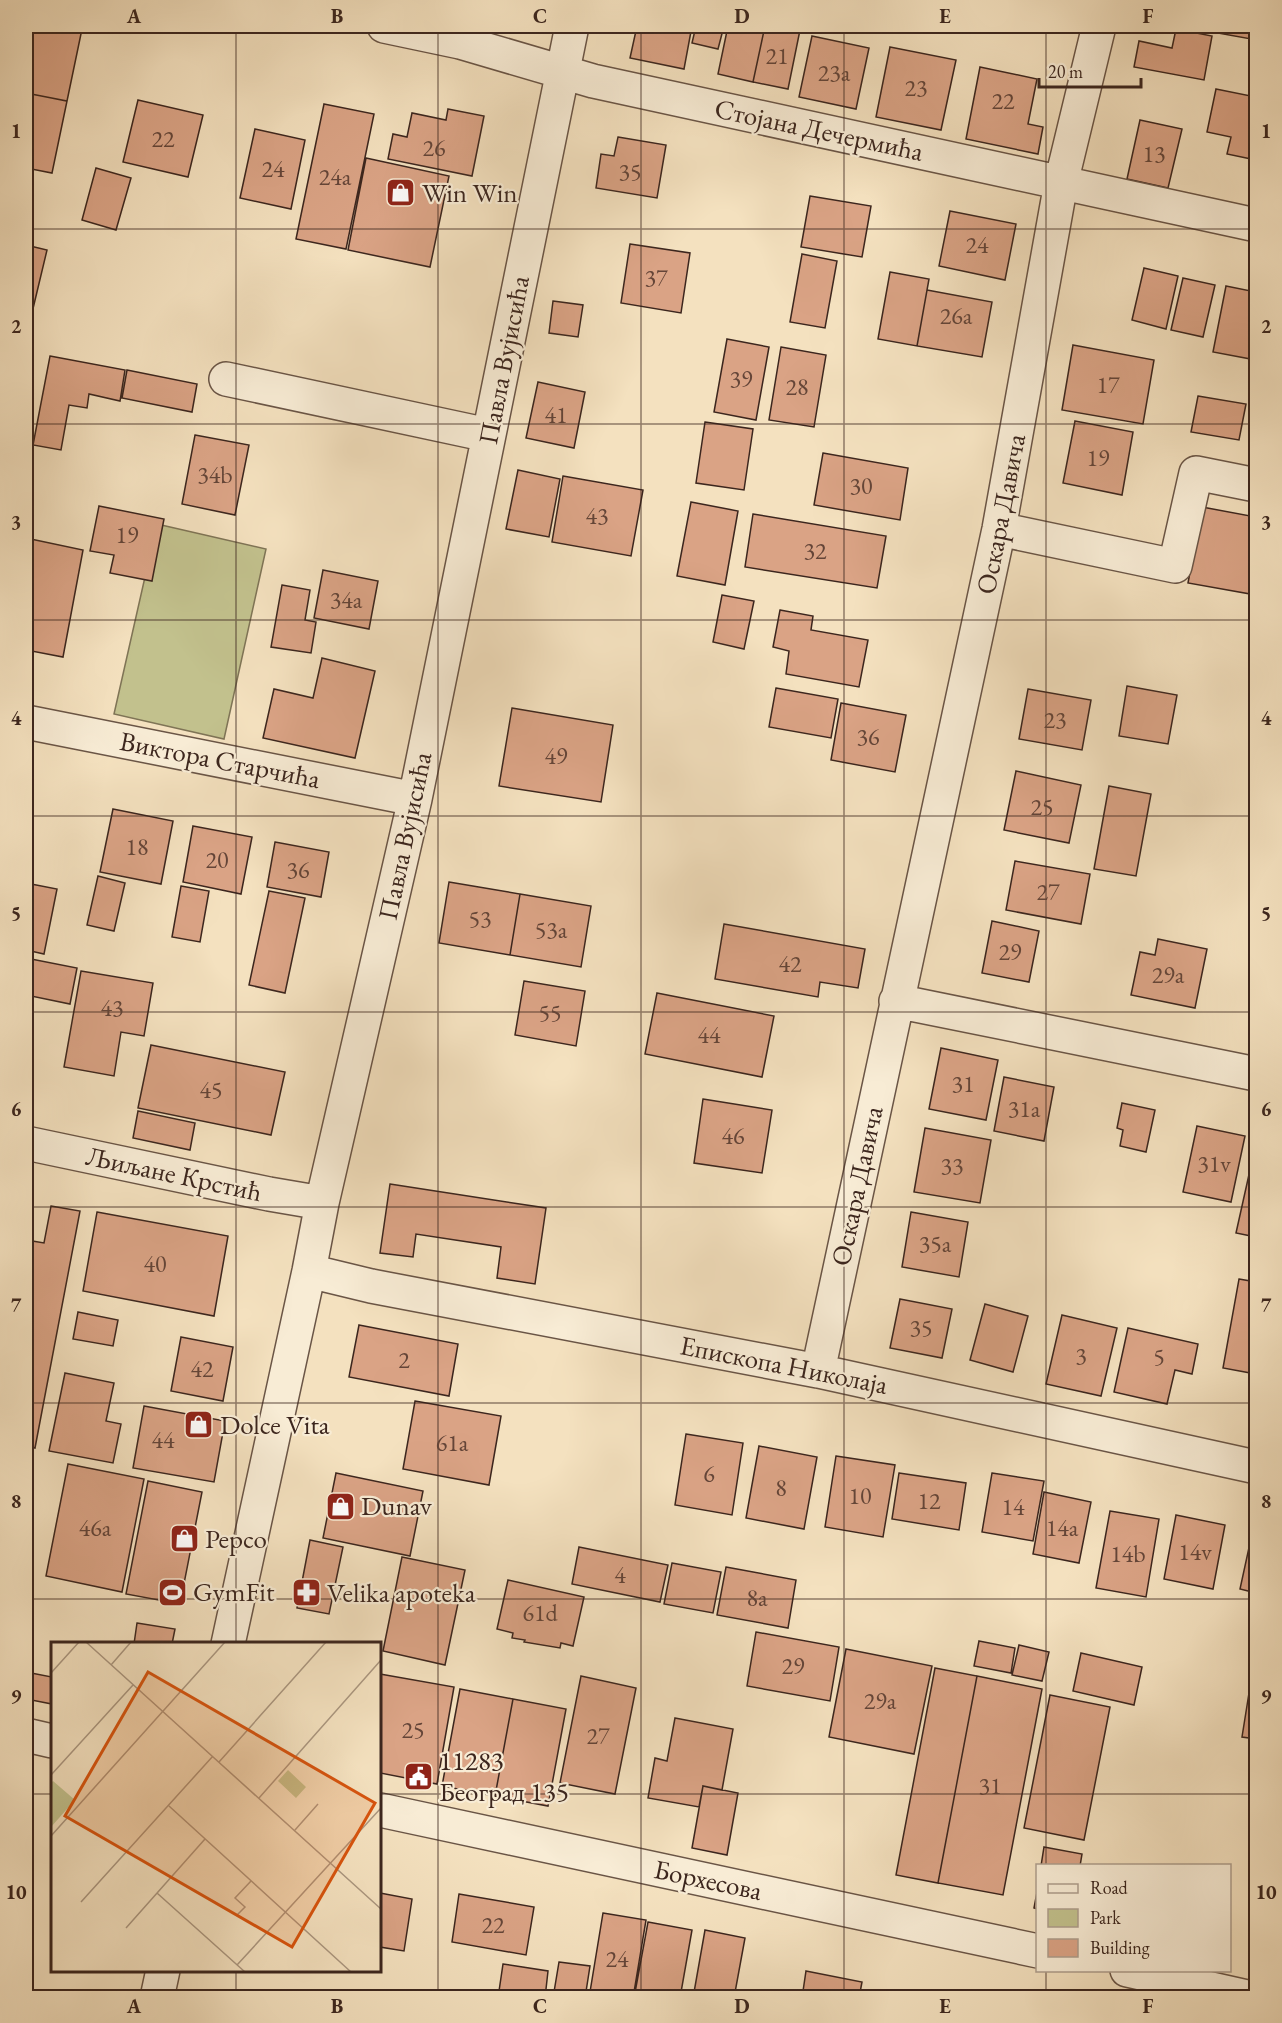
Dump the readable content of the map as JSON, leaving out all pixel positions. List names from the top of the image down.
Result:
{
  "streets": {
    "street": [
      "Стојана Дечермића",
      "Павла Вујисића",
      "Оскара Давича",
      "Виктора Старчића",
      "Љиљане Крстић",
      "Епископа Николаја",
      "Борхесова"
    ]
  },
  "crossings": [
    ["Стојана Дечермића", "Павла Вујисића"],
    ["Стојана Дечермића", "Оскара Давича"],
    ["Павла Вујисића", "Виктора Старчића"],
    ["Павла Вујисића", "Љиљане Крстић"],
    ["Павла Вујисића", "Епископа Николаја"],
    ["Оскара Давича", "Епископа Николаја"]
  ],
  "places": {
    "shop": [
      "Win Win",
      "Dolce Vita",
      "Dunav",
      "Pepco"
    ],
    "sports": ["GymFit"],
    "pharmacy": ["Velika apoteka"],
    "public building": ["11283 Београд 135"]
  },
  "house_numbers": [
    "21",
    "23a",
    "23",
    "22",
    "22",
    "26",
    "13",
    "24",
    "35",
    "24a",
    "24",
    "37",
    "26a",
    "39",
    "17",
    "28",
    "41",
    "19",
    "34b",
    "30",
    "43",
    "19",
    "32",
    "34a",
    "23",
    "36",
    "49",
    "25",
    "18",
    "20",
    "36",
    "27",
    "53",
    "53a",
    "29",
    "42",
    "29a",
    "43",
    "55",
    "44",
    "31",
    "45",
    "31a",
    "46",
    "31v",
    "33",
    "35a",
    "40",
    "35",
    "3",
    "5",
    "2",
    "42",
    "44",
    "61a",
    "6",
    "8",
    "10",
    "12",
    "14",
    "46a",
    "14a",
    "14v",
    "14b",
    "4",
    "8a",
    "61d",
    "29",
    "29a",
    "25",
    "27",
    "31",
    "22",
    "24"
  ],
  "legend": ["Road", "Park", "Building"],
  "scale_bar": "20 m",
  "grid": {
    "columns": [
      "A",
      "B",
      "C",
      "D",
      "E",
      "F"
    ],
    "rows": [
      "1",
      "2",
      "3",
      "4",
      "5",
      "6",
      "7",
      "8",
      "9",
      "10"
    ]
  }
}
